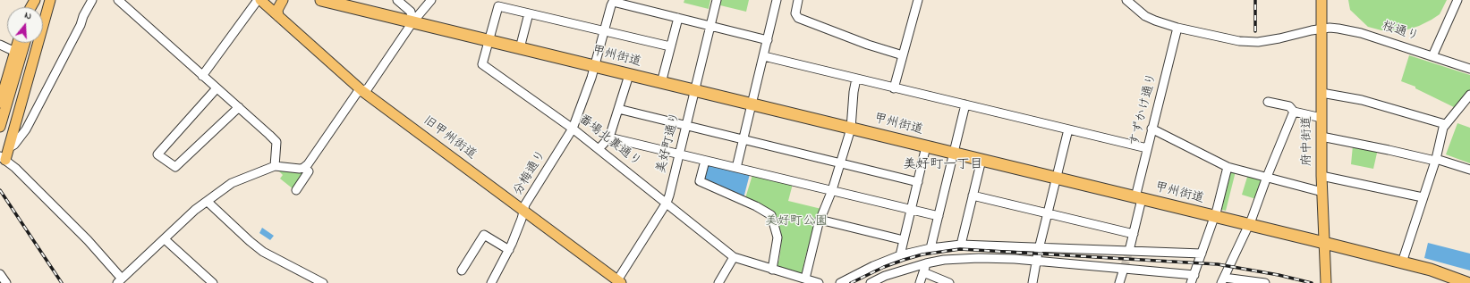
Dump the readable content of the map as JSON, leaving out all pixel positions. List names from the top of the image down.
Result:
{
  "streets": {
    "highway": ["甲州街道"],
    "main road": ["旧甲州街道", "府中街道"],
    "street": [
      "桜通り",
      "すずかけ通り",
      "番場北裏通り",
      "美好町通り",
      "分梅通り"
    ]
  },
  "crossings": [
    ["桜通り", "府中街道"],
    ["甲州街道", "すずかけ通り"],
    ["甲州街道", "番場北裏通り"],
    ["甲州街道", "府中街道"],
    ["甲州街道", "美好町通り"],
    ["甲州街道", "分梅通り"],
    ["旧甲州街道", "美好町通り"],
    ["旧甲州街道", "分梅通り"],
    ["番場北裏通り", "美好町通り"],
    ["番場北裏通り", "分梅通り"]
  ],
  "districts": ["美好町一丁目"],
  "parks": ["美好町公園"],
  "north": "top"
}
